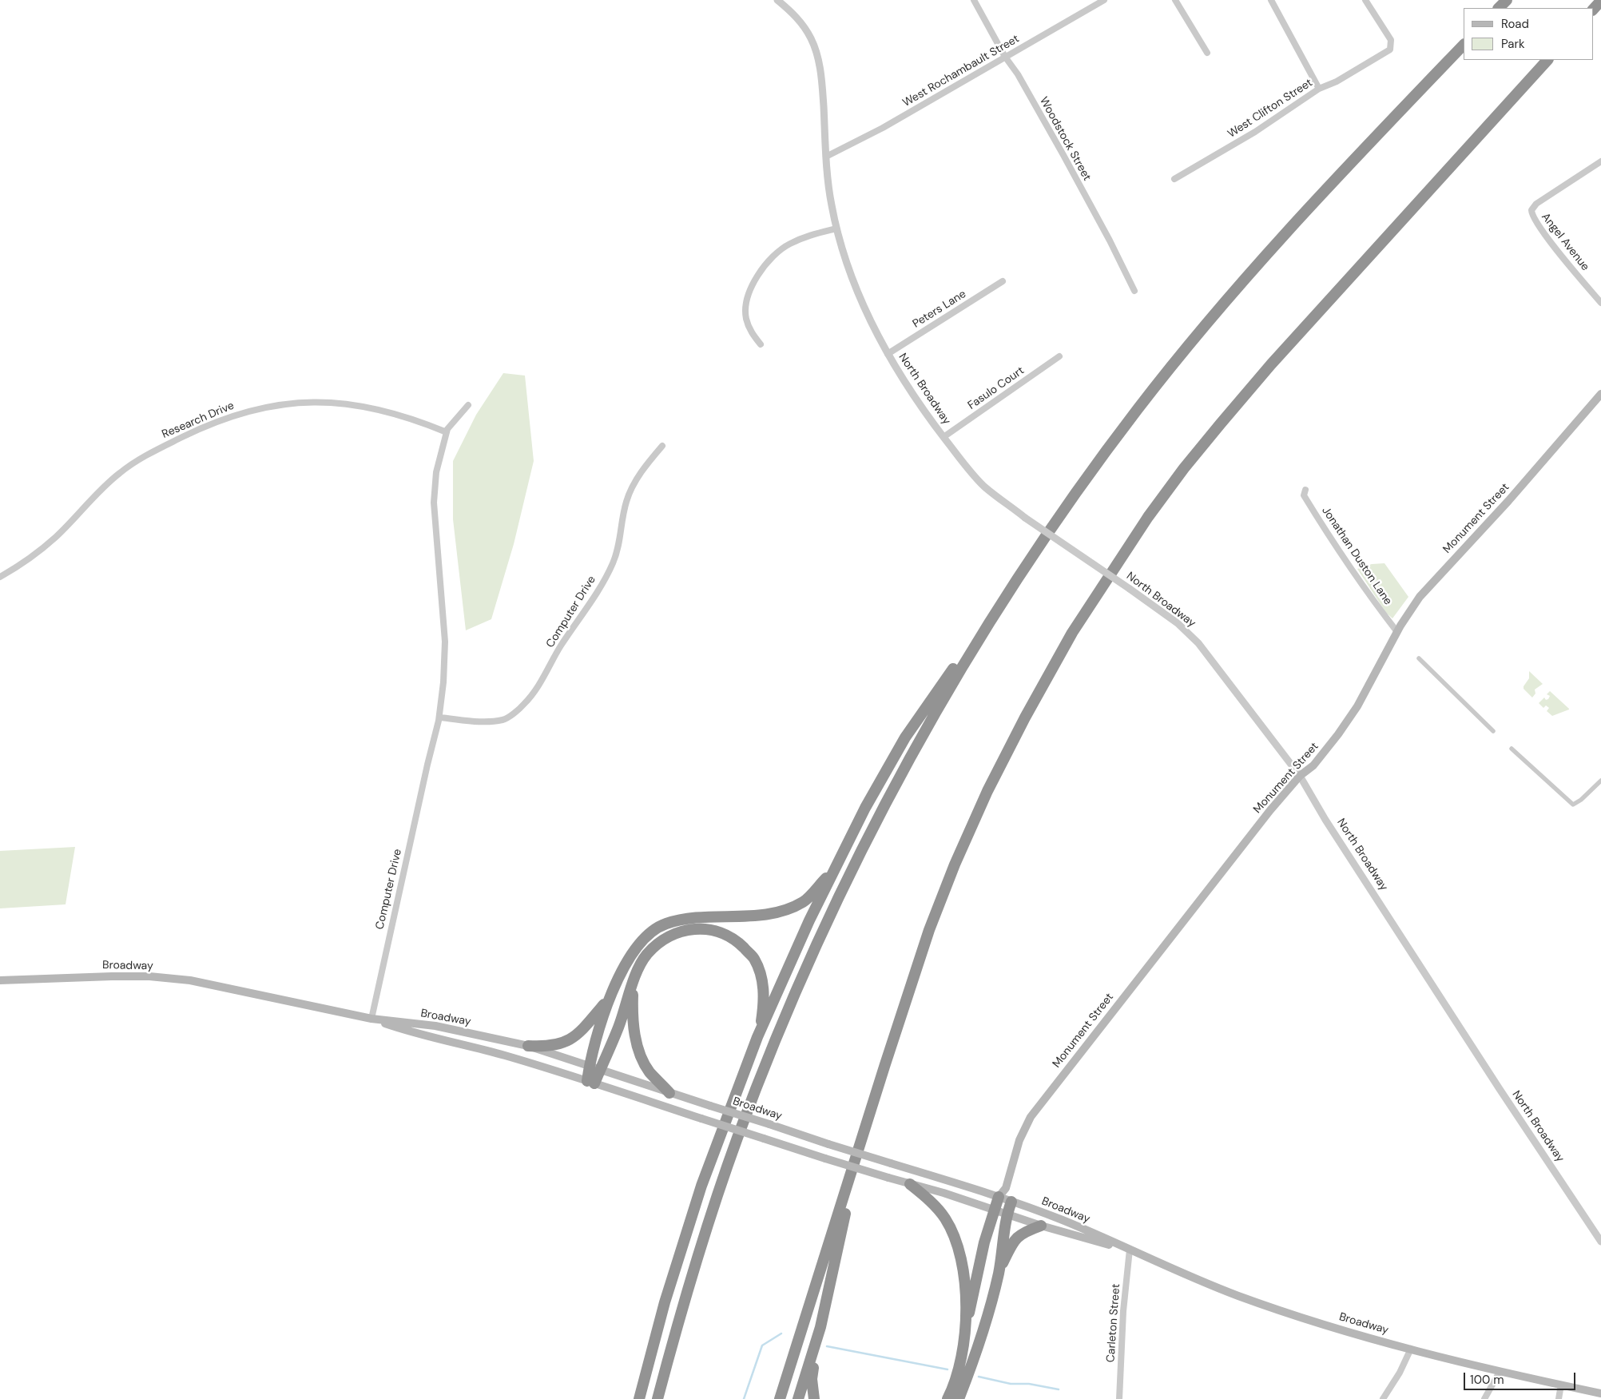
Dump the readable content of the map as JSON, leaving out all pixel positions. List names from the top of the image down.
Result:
{
  "streets": {
    "main road": ["Monument Street", "Broadway"],
    "street": [
      "West Rochambault Street",
      "West Clifton Street",
      "Woodstock Street",
      "Angel Avenue",
      "Peters Lane",
      "Fasulo Court",
      "North Broadway",
      "Research Drive",
      "Jonathan Duston Lane",
      "Computer Drive",
      "Carleton Street"
    ]
  },
  "crossings": [
    ["West Rochambault Street", "Woodstock Street"],
    ["West Rochambault Street", "North Broadway"],
    ["Peters Lane", "North Broadway"],
    ["Fasulo Court", "North Broadway"],
    ["North Broadway", "Monument Street"],
    ["Research Drive", "Computer Drive"],
    ["Monument Street", "Jonathan Duston Lane"],
    ["Monument Street", "Broadway"],
    ["Computer Drive", "Broadway"],
    ["Broadway", "Carleton Street"]
  ],
  "legend": ["Road", "Park"],
  "scale_bar": "100 m"
}
